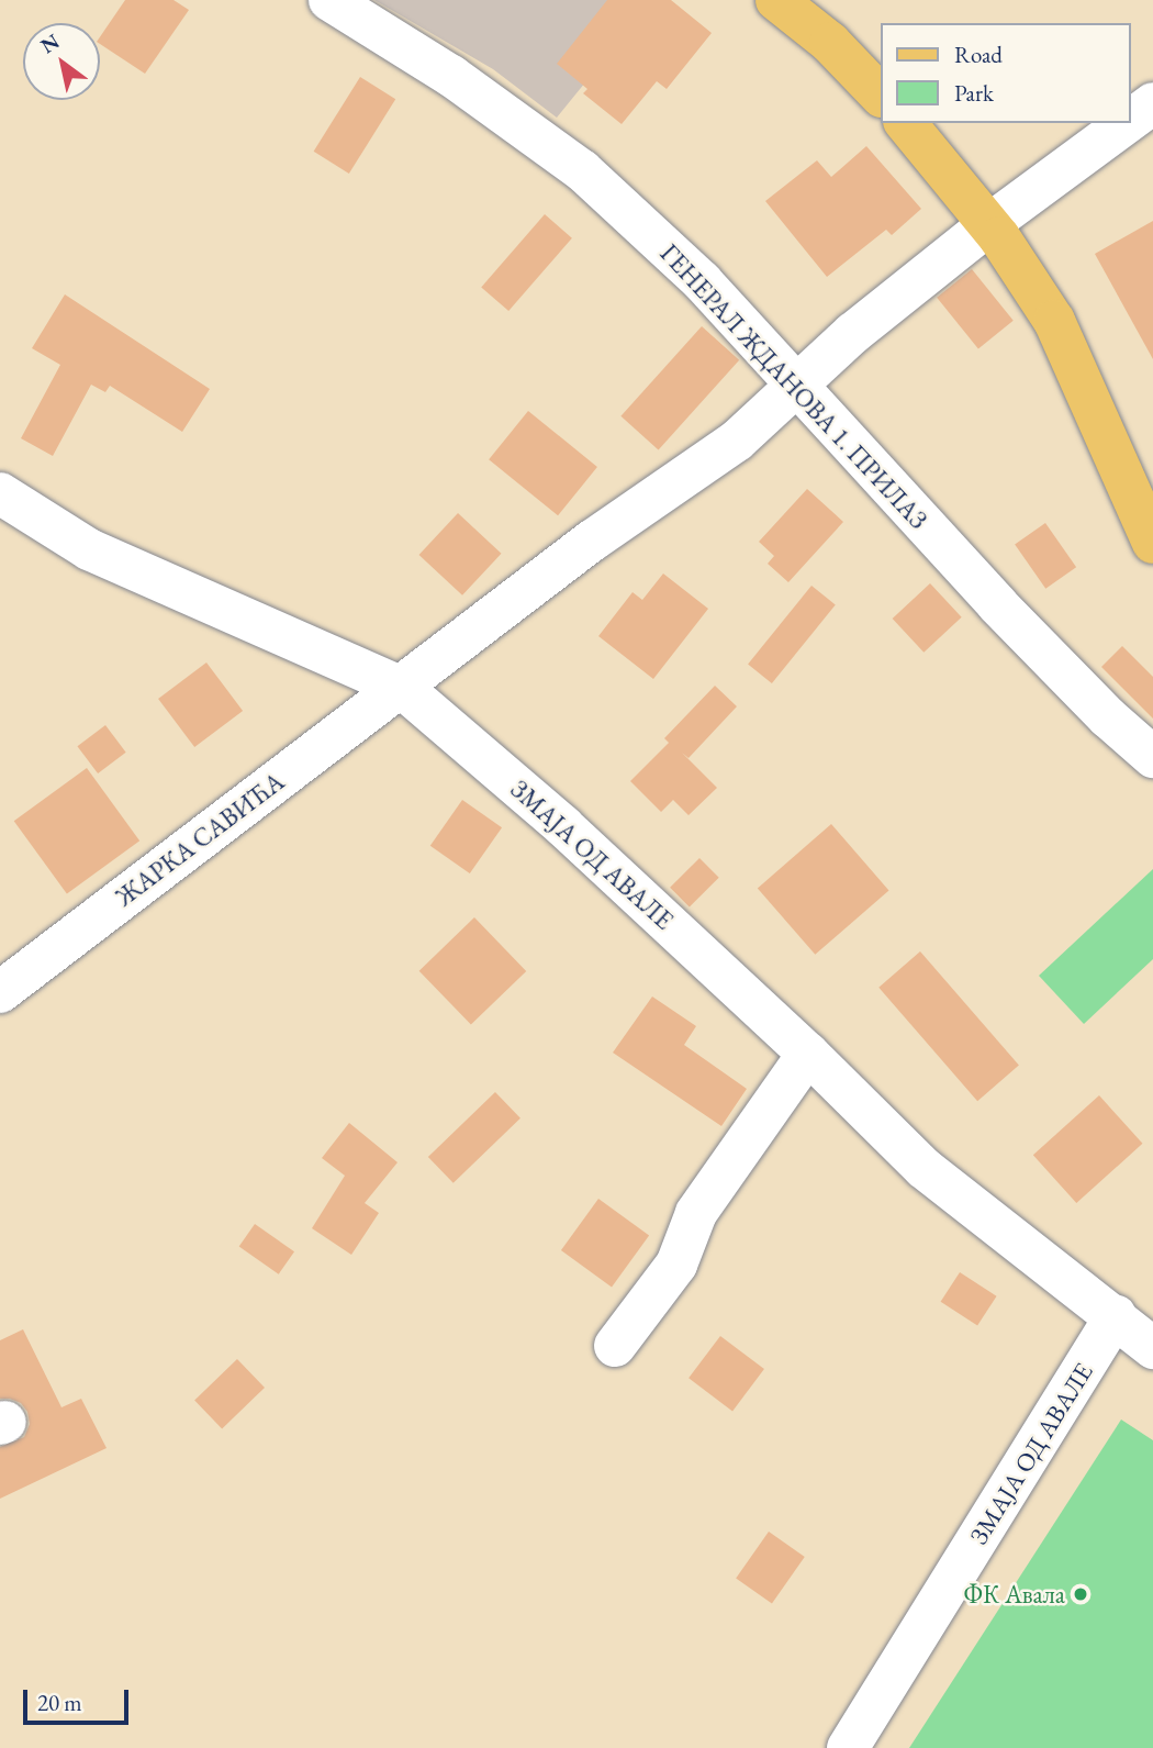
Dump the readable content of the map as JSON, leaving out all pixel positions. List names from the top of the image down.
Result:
{
  "streets": {
    "street": ["ГЕНЕРАЛ ЖДАНОВА 1. ПРИЛАЗ", "ЖАРКА САВИЋА", "ЗМАЈА ОД АВАЛЕ"]
  },
  "crossings": [
    ["ГЕНЕРАЛ ЖДАНОВА 1. ПРИЛАЗ", "ЖАРКА САВИЋА"],
    ["ЖАРКА САВИЋА", "ЗМАЈА ОД АВАЛЕ"]
  ],
  "places": ["ФК Авала"],
  "legend": ["Road", "Park"],
  "scale_bar": "20 m",
  "north": "top left"
}
